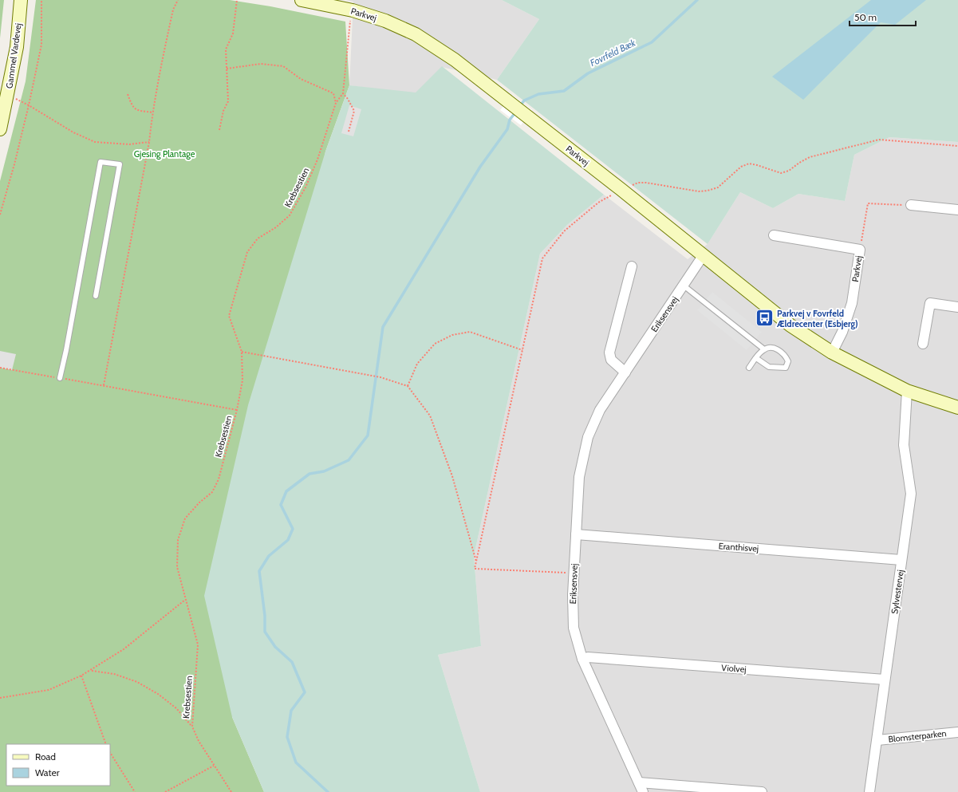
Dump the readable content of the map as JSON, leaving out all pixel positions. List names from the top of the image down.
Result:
{
  "streets": {
    "street": [
      "Parkvej",
      "Gammel Vardevej",
      "Eriksensvej",
      "Eranthisvej",
      "Sylvestervej",
      "Violvej",
      "Blomsterparken"
    ],
    "path": ["Krebsestien"]
  },
  "crossings": [
    ["Parkvej", "Eriksensvej"],
    ["Parkvej", "Sylvestervej"],
    ["Eriksensvej", "Eranthisvej"],
    ["Eriksensvej", "Violvej"],
    ["Eranthisvej", "Sylvestervej"],
    ["Sylvestervej", "Violvej"],
    ["Sylvestervej", "Blomsterparken"]
  ],
  "water": ["Fovrfeld Bæk"],
  "parks": ["Gjesing Plantage"],
  "places": {
    "bus stop": ["Parkvej v Fovrfeld Ældrecenter (Esbjerg)"]
  },
  "legend": ["Road", "Water"],
  "scale_bar": "50 m"
}
